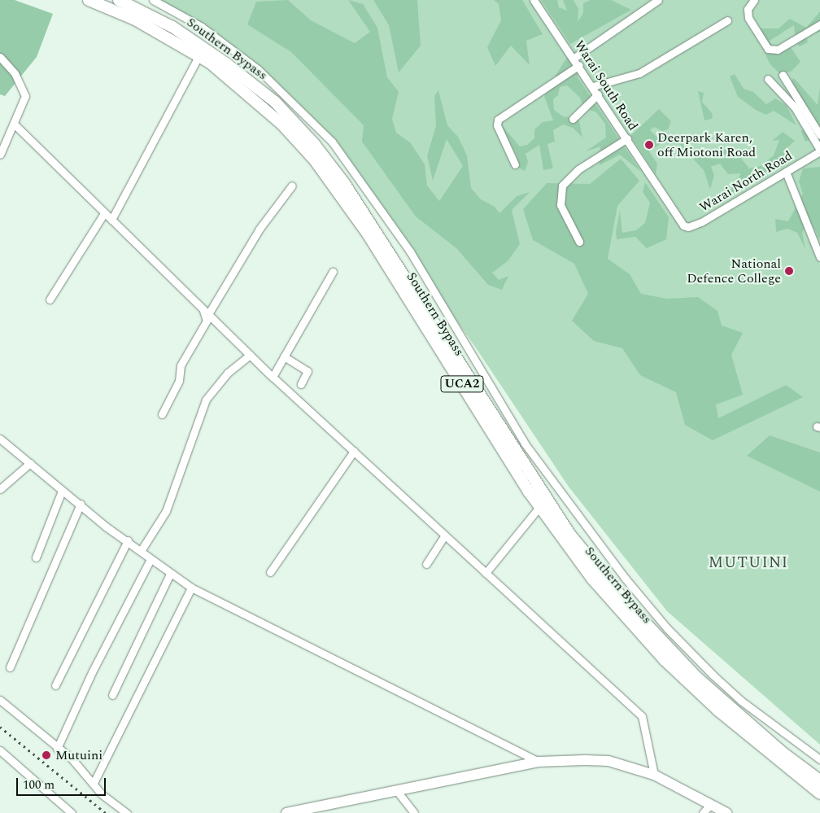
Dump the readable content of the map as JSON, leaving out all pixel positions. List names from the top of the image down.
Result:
{
  "streets": {
    "highway": ["Southern Bypass", "UCA2"],
    "street": ["Warai South Road", "Warai North Road"]
  },
  "crossings": [
    ["Warai South Road", "Warai North Road"]
  ],
  "districts": ["MUTUINI"],
  "places": ["Deerpark Karen, off Miotoni Road", "National Defence College", "Mutuini"],
  "scale_bar": "100 m"
}
